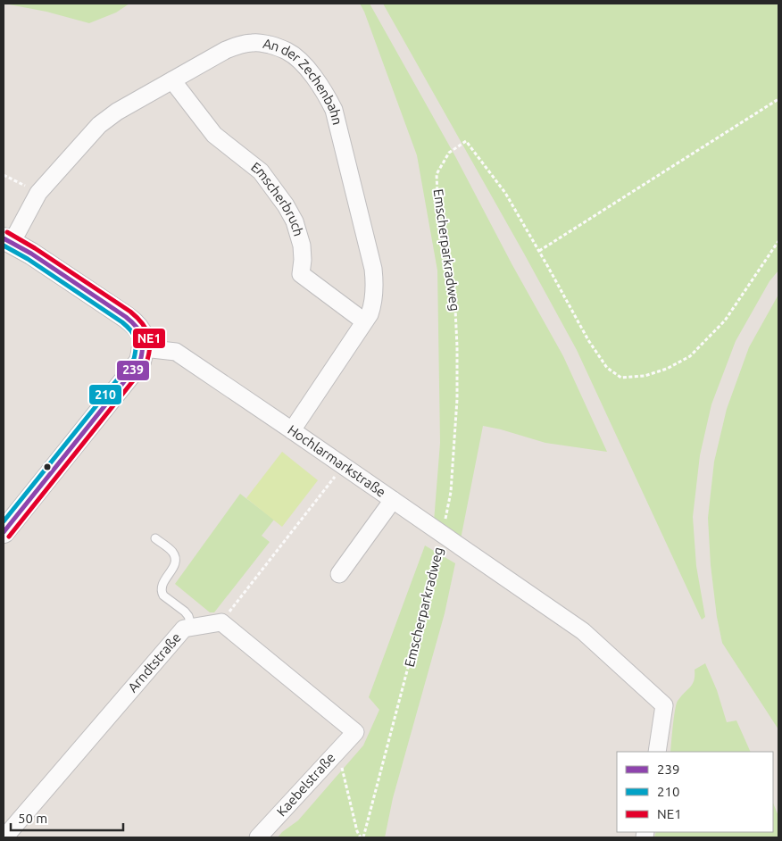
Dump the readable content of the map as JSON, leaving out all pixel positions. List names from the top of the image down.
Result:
{
  "streets": {
    "street": [
      "An der Zechenbahn",
      "Emscherbruch",
      "Hochlarmarkstraße",
      "Arndtstraße",
      "Kaebelstraße"
    ],
    "path": ["Emscherparkradweg"]
  },
  "crossings": [
    ["An der Zechenbahn", "Emscherbruch"],
    ["An der Zechenbahn", "Hochlarmarkstraße"],
    ["Emscherparkradweg", "Hochlarmarkstraße"],
    ["Arndtstraße", "Kaebelstraße"]
  ],
  "lines": ["transit line NE1", "transit line 239", "transit line 210"],
  "legend": ["239", "210", "NE1"],
  "scale_bar": "50 m"
}
